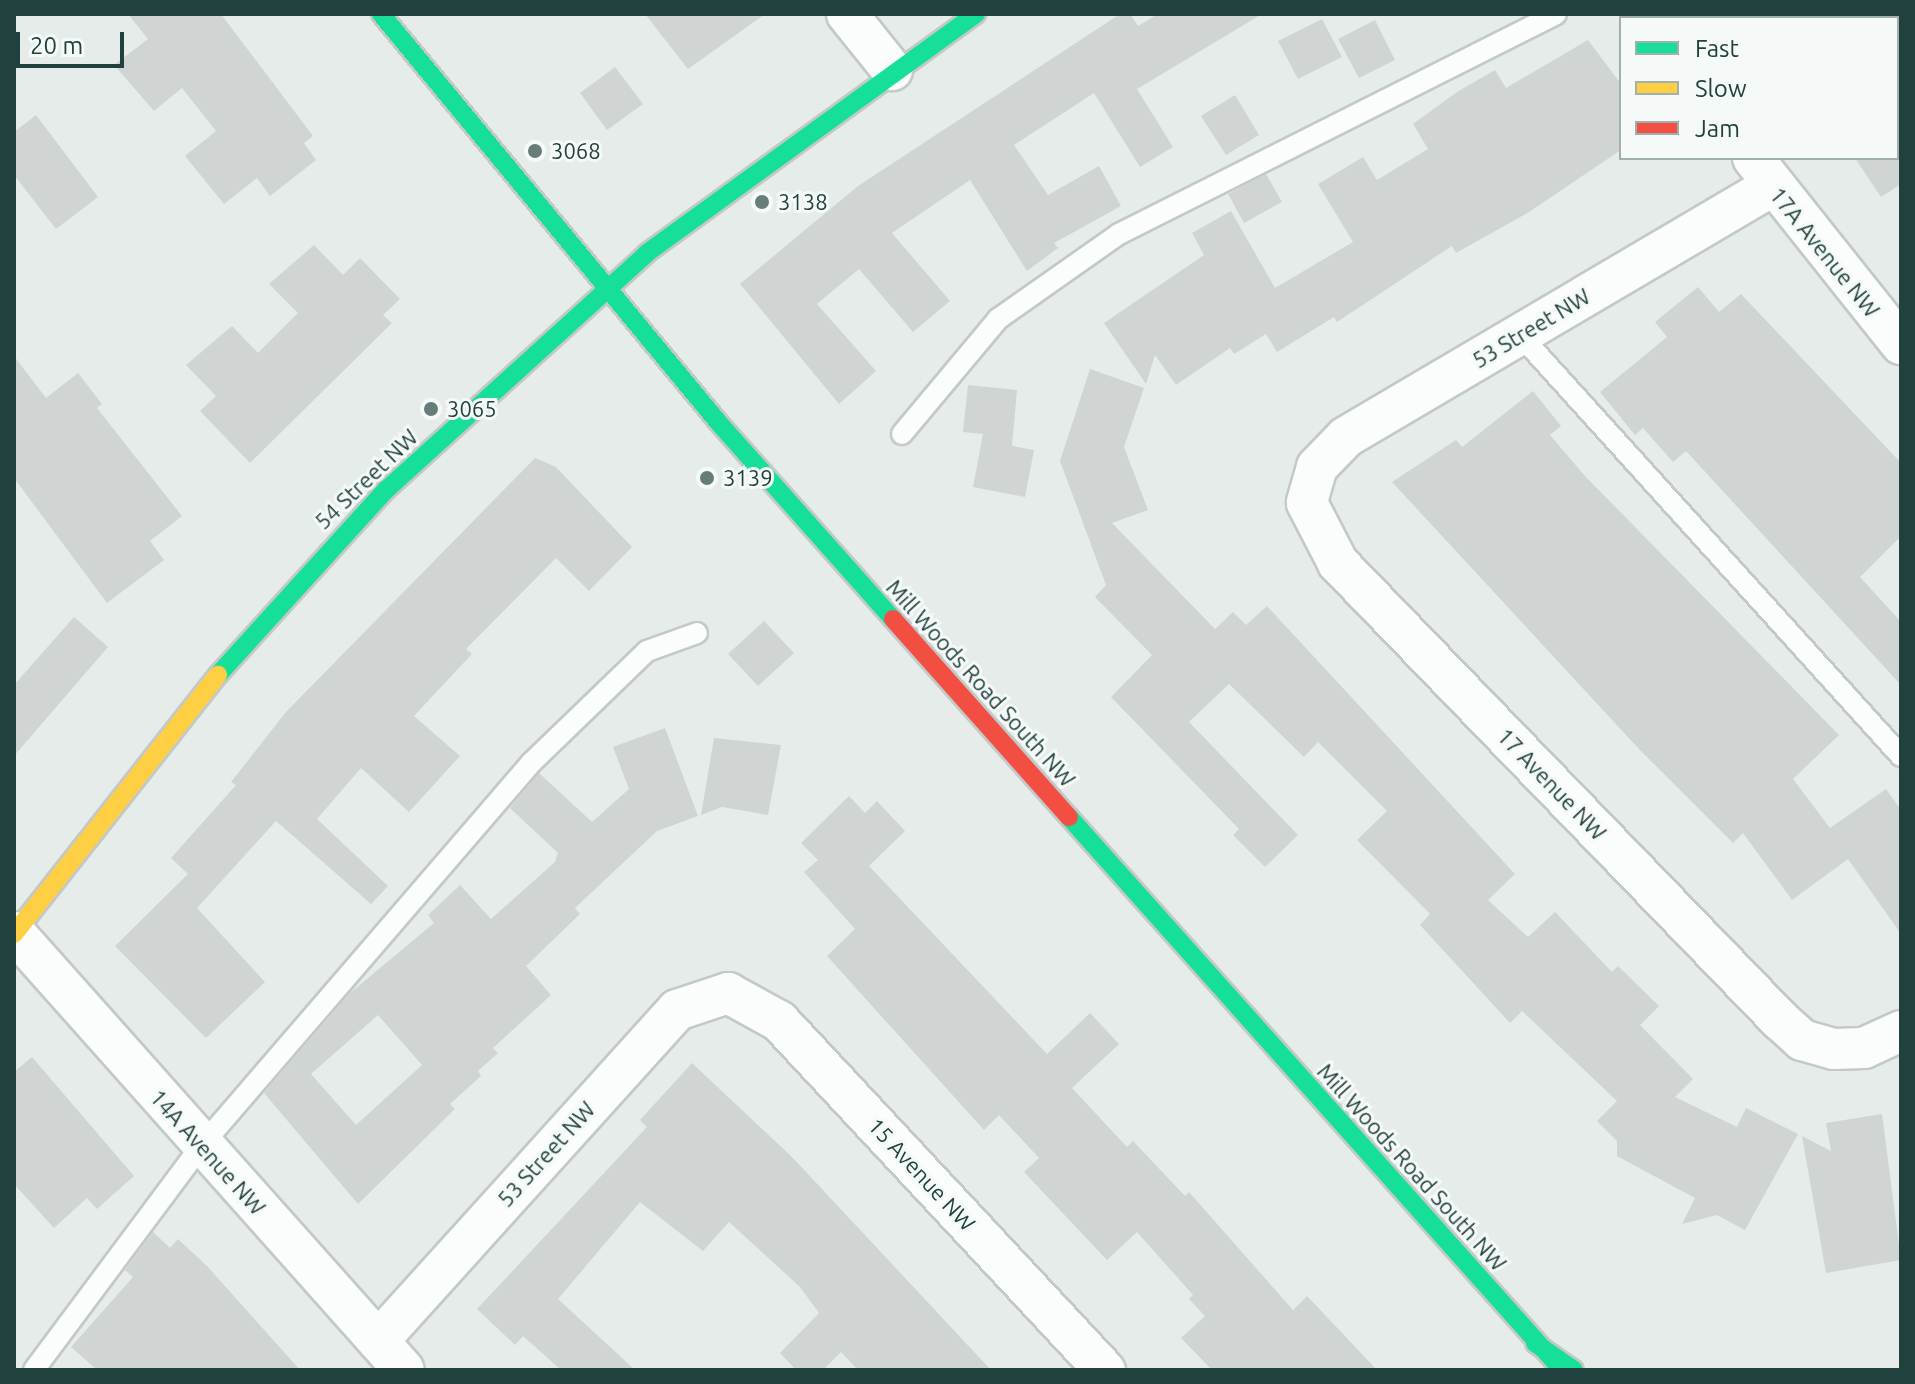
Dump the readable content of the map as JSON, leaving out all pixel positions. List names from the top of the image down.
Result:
{
  "streets": {
    "street": [
      "17A Avenue NW",
      "53 Street NW",
      "54 Street NW",
      "Mill Woods Road South NW",
      "17 Avenue NW",
      "14A Avenue NW",
      "15 Avenue NW"
    ]
  },
  "crossings": [
    ["17A Avenue NW", "53 Street NW"],
    ["53 Street NW", "17 Avenue NW"],
    ["53 Street NW", "14A Avenue NW"],
    ["53 Street NW", "15 Avenue NW"],
    ["54 Street NW", "Mill Woods Road South NW"],
    ["54 Street NW", "14A Avenue NW"]
  ],
  "places": [
    "3068",
    "3138",
    "3065",
    "3139"
  ],
  "legend": ["Fast", "Slow", "Jam"],
  "scale_bar": "20 m"
}
